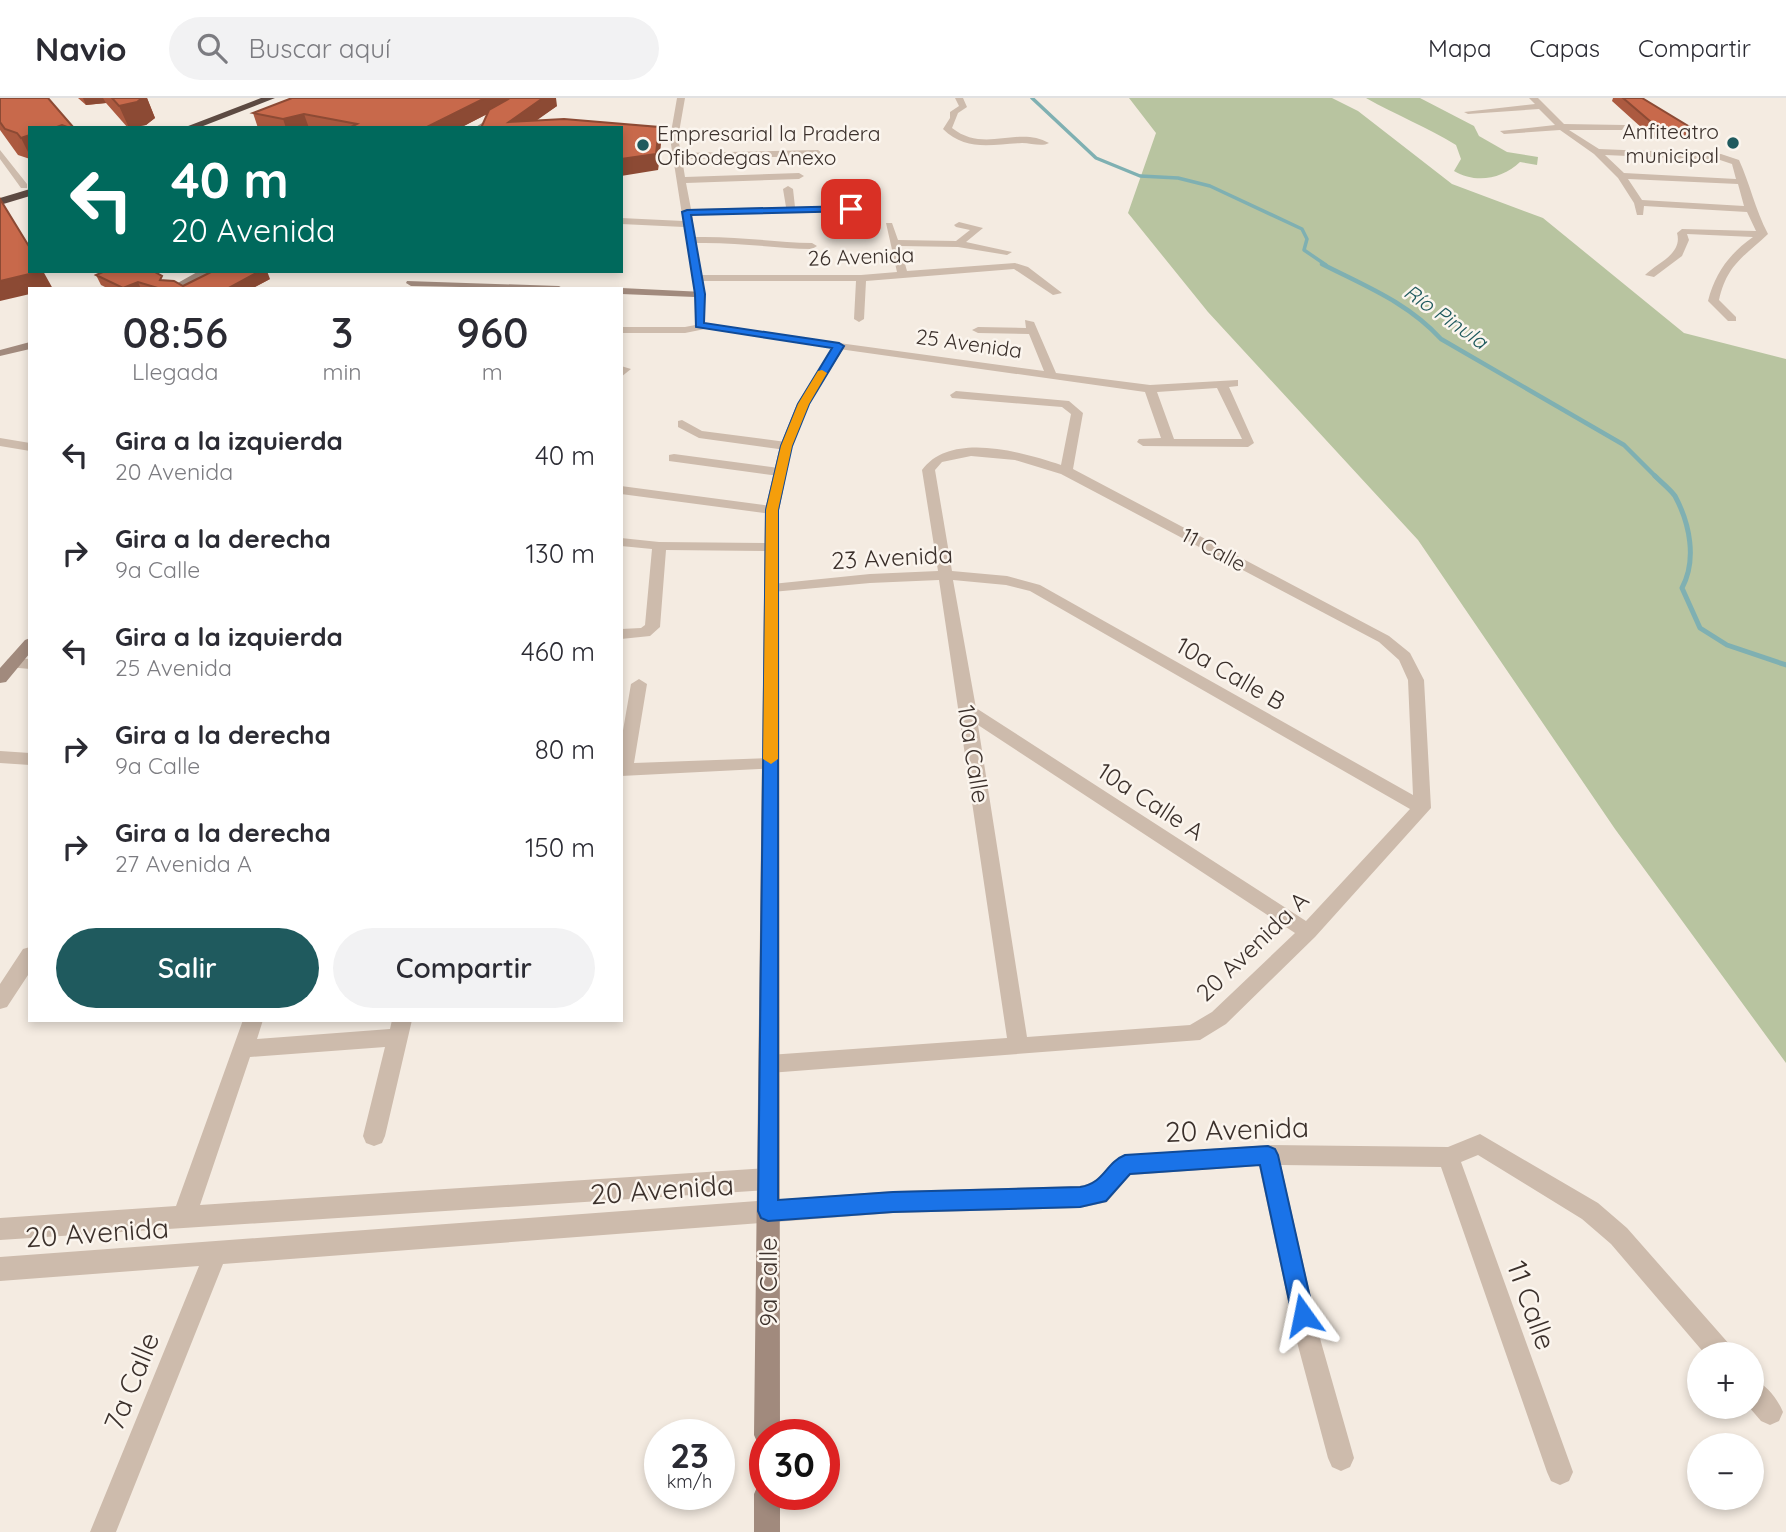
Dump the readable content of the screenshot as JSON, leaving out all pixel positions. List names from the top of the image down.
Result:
{
  "streets": {
    "street": [
      "26 Avenida",
      "25 Avenida",
      "11 Calle",
      "23 Avenida",
      "10a Calle B",
      "10a Calle",
      "10a Calle A",
      "20 Avenida A",
      "20 Avenida",
      "9a Calle",
      "7a Calle"
    ]
  },
  "crossings": [
    ["25 Avenida", "9a Calle"],
    ["11 Calle", "10a Calle B"],
    ["11 Calle", "10a Calle"],
    ["11 Calle", "20 Avenida A"],
    ["11 Calle", "20 Avenida"],
    ["23 Avenida", "10a Calle B"],
    ["23 Avenida", "10a Calle"],
    ["23 Avenida", "9a Calle"],
    ["10a Calle B", "20 Avenida A"],
    ["10a Calle", "10a Calle A"],
    ["10a Calle", "20 Avenida A"],
    ["10a Calle A", "20 Avenida A"],
    ["20 Avenida A", "9a Calle"],
    ["20 Avenida", "9a Calle"],
    ["20 Avenida", "7a Calle"]
  ],
  "water": ["Río Pinula"],
  "places": ["Anfiteatro municipal", "Empresarial la Pradera Ofibodegas Anexo"],
  "page": {
    "header": "Navio",
    "search": "Buscar aquí",
    "nav": ["Mapa", "Capas", "Compartir"],
    "turn": ["40 m", "20 Avenida"],
    "eta": [
      "08:56",
      "Llegada",
      "3",
      "min",
      "960",
      "m"
    ],
    "list": [
      {
        "name": "Gira a la izquierda",
        "note": "20 Avenida",
        "value": "40 m"
      },
      {
        "name": "Gira a la derecha",
        "note": "9a Calle",
        "value": "130 m"
      },
      {
        "name": "Gira a la izquierda",
        "note": "25 Avenida",
        "value": "460 m"
      },
      {
        "name": "Gira a la derecha",
        "note": "9a Calle",
        "value": "80 m"
      },
      {
        "name": "Gira a la derecha",
        "note": "27 Avenida A",
        "value": "150 m"
      }
    ],
    "buttons": ["Salir", "Compartir"],
    "map_buttons": ["+", "−"],
    "speed": "23 km/h",
    "limit": "30"
  }
}
